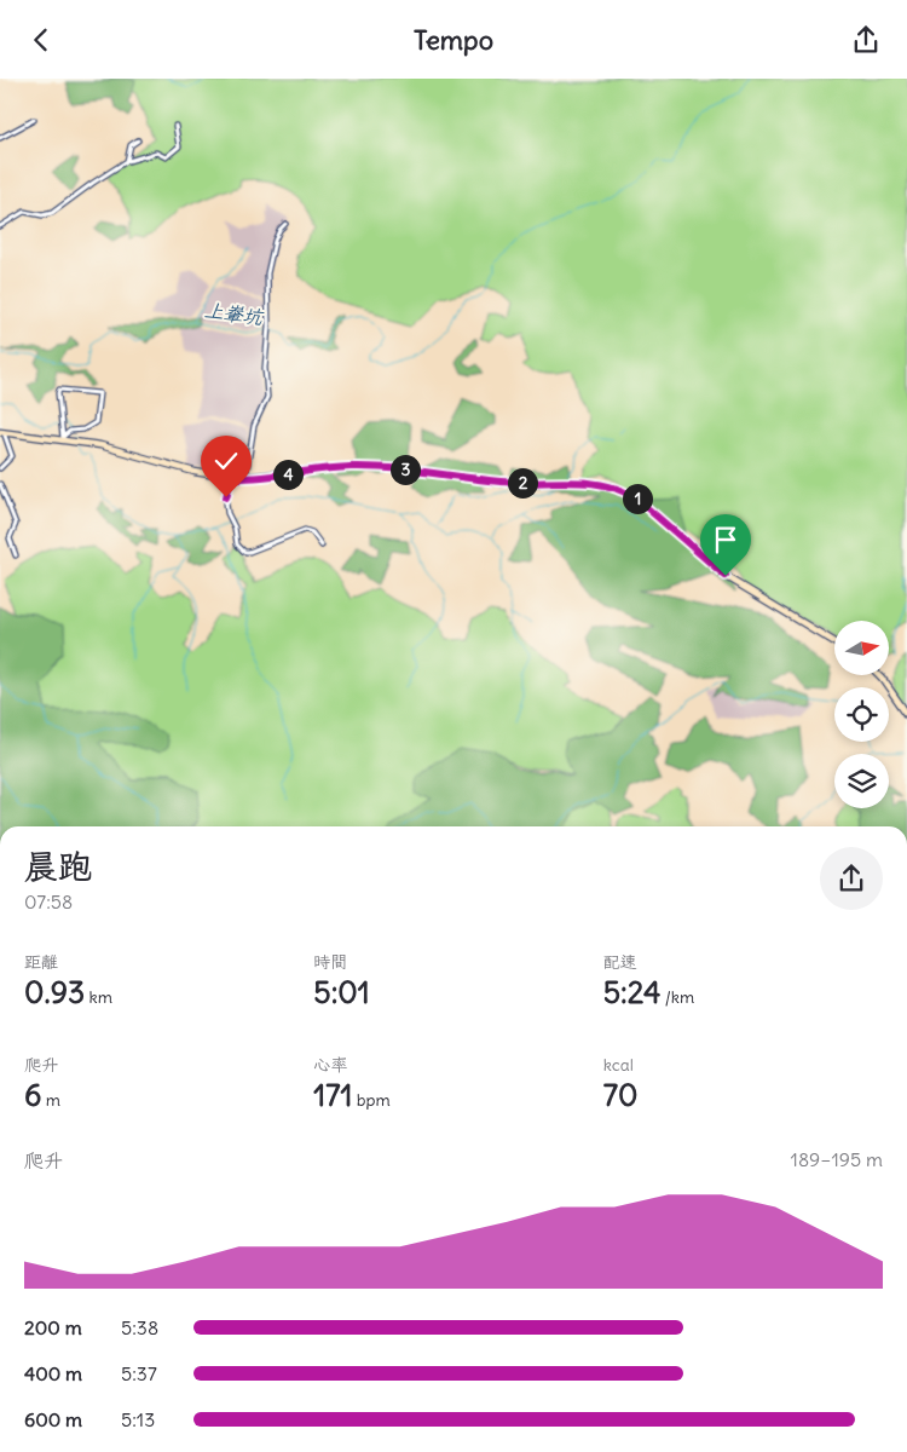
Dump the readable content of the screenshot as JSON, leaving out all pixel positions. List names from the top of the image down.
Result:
{
  "water": ["上輋坑"],
  "north": "right",
  "page": {
    "header": "Tempo",
    "pins": [
      "3",
      "4",
      "2",
      "1"
    ],
    "heading": ["晨跑", "07:58"],
    "stats": [
      ["距離", "0.93 km"],
      ["時間", "5:01"],
      ["配速", "5:24 /km"],
      ["爬升", "6 m"],
      ["心率", "171 bpm"],
      ["kcal", "70"]
    ],
    "chart": ["爬升", "189–195 m"],
    "list": [
      {
        "name": "200 m",
        "note": "5:38"
      },
      {
        "name": "400 m",
        "note": "5:37"
      },
      {
        "name": "600 m",
        "note": "5:13"
      }
    ]
  }
}
